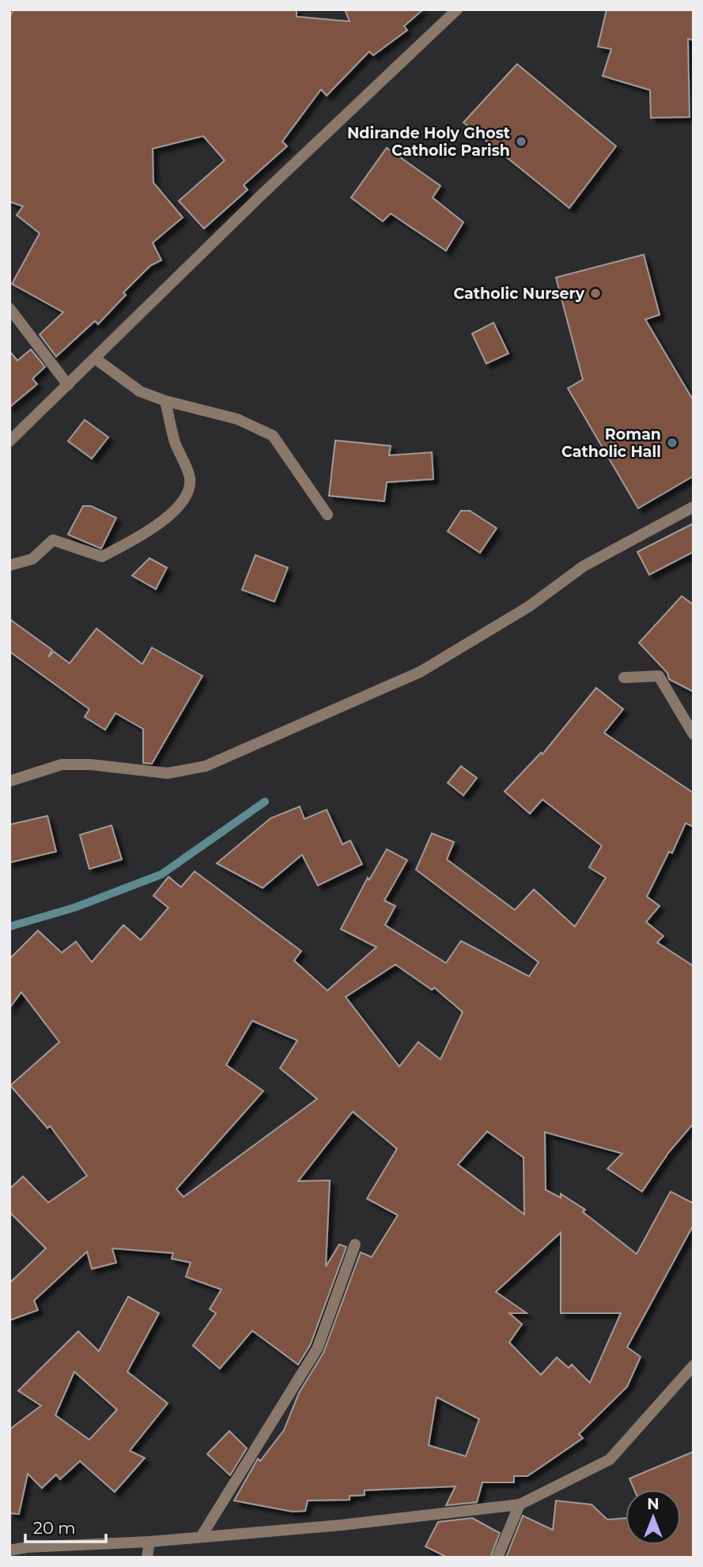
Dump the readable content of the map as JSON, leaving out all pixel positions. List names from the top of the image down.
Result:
{
  "places": ["Ndirande Holy Ghost Catholic Parish", "Catholic Nursery", "Roman Catholic Hall"],
  "scale_bar": "20 m",
  "north": "top"
}
